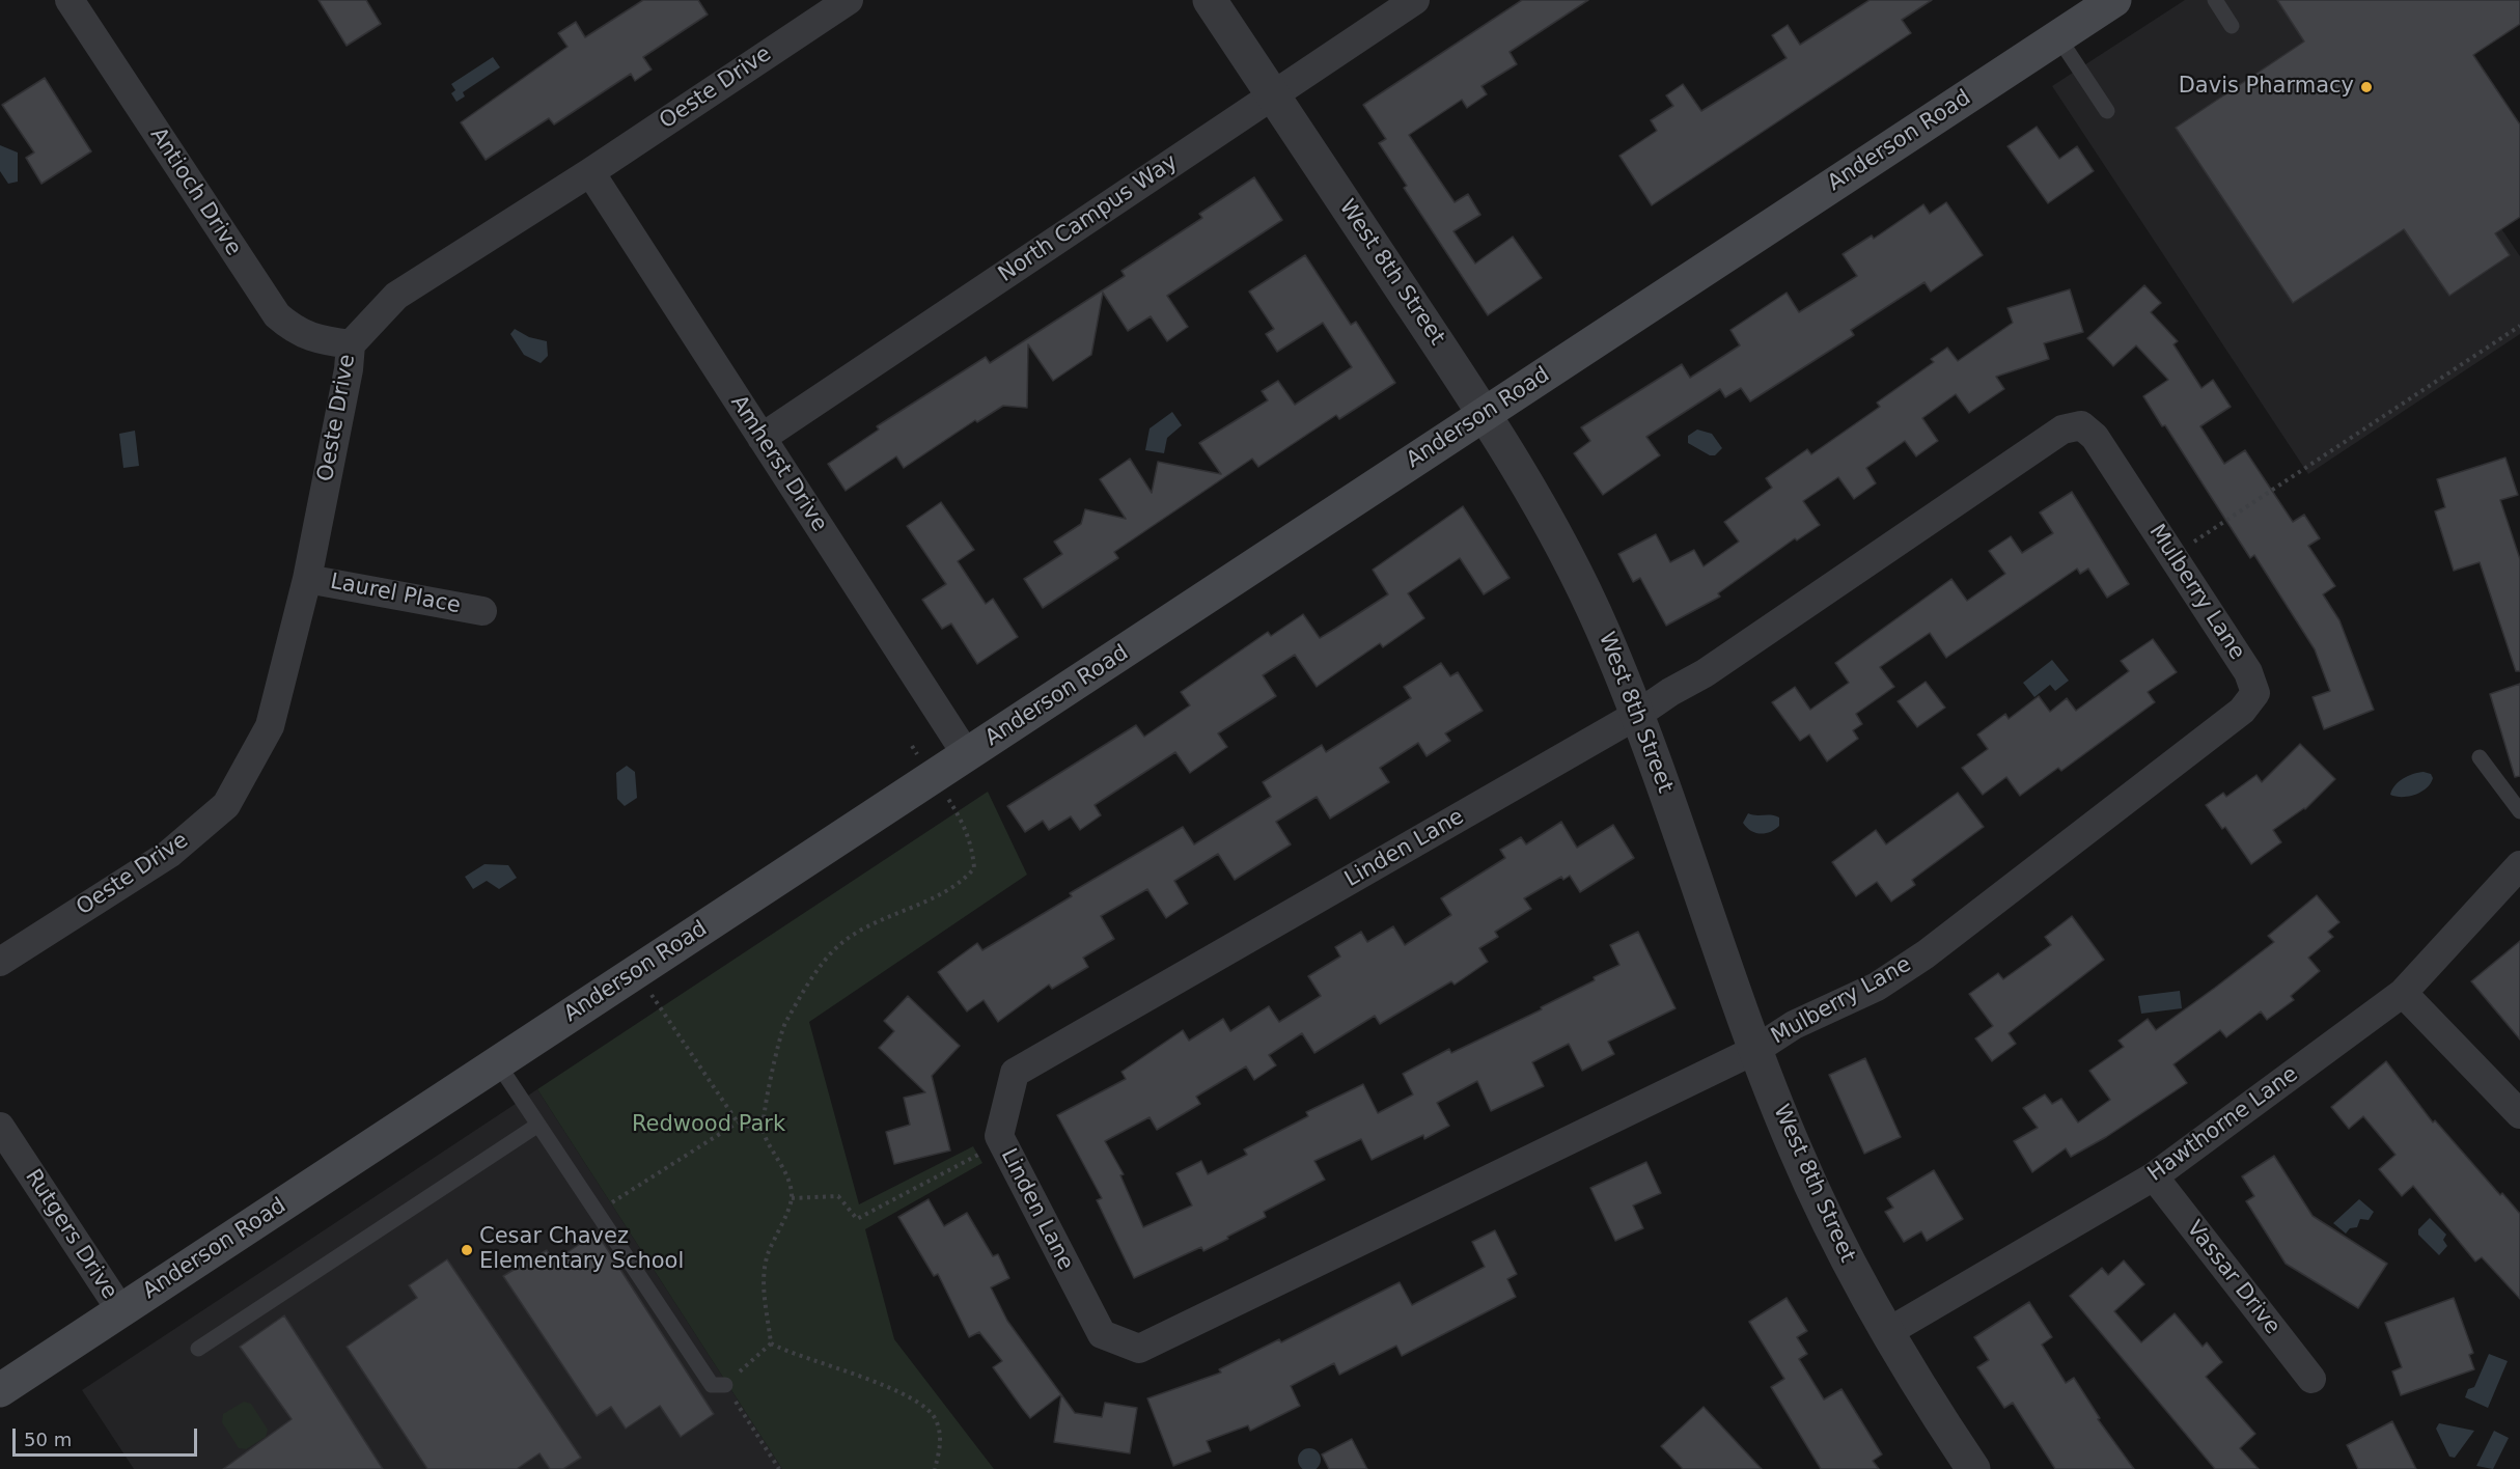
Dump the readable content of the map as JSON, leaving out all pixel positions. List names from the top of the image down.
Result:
{
  "streets": {
    "main road": ["Anderson Road"],
    "street": [
      "Oeste Drive",
      "Antioch Drive",
      "North Campus Way",
      "West 8th Street",
      "Amherst Drive",
      "Mulberry Lane",
      "Laurel Place",
      "Linden Lane",
      "Hawthorne Lane",
      "Rutgers Drive",
      "Vassar Drive"
    ]
  },
  "crossings": [
    ["Oeste Drive", "Antioch Drive"],
    ["Oeste Drive", "Amherst Drive"],
    ["Oeste Drive", "Laurel Place"],
    ["Anderson Road", "West 8th Street"],
    ["Anderson Road", "Amherst Drive"],
    ["Anderson Road", "Rutgers Drive"],
    ["North Campus Way", "West 8th Street"],
    ["North Campus Way", "Amherst Drive"],
    ["West 8th Street", "Mulberry Lane"],
    ["West 8th Street", "Linden Lane"],
    ["West 8th Street", "Hawthorne Lane"],
    ["Mulberry Lane", "Linden Lane"],
    ["Hawthorne Lane", "Vassar Drive"]
  ],
  "parks": ["Redwood Park"],
  "places": ["Davis Pharmacy", "Cesar Chavez Elementary School"],
  "scale_bar": "50 m"
}
